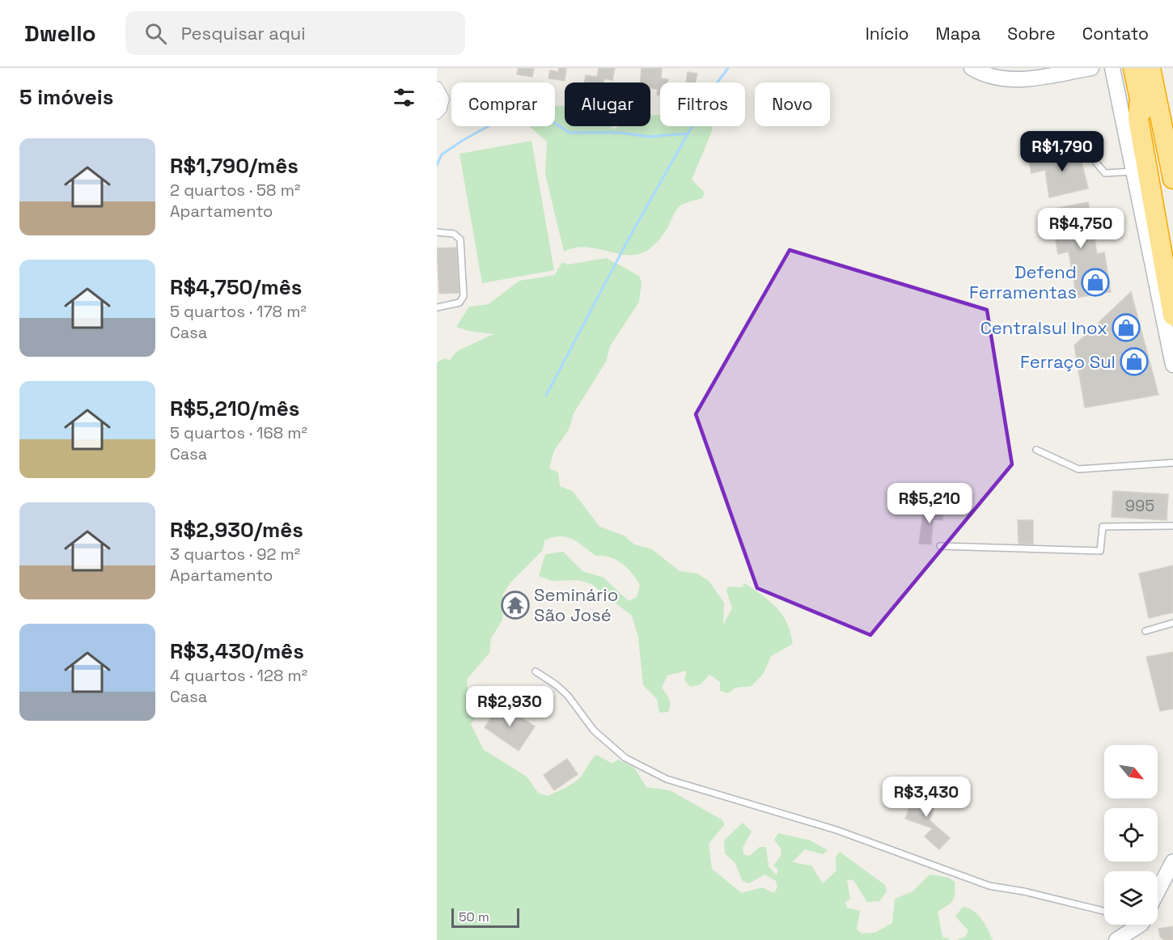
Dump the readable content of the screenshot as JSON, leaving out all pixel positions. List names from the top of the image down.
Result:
{
  "places": {
    "shop": ["Defend Ferramentas", "Centralsul Inox", "Ferraço Sul"],
    "temple": ["Seminário São José"]
  },
  "house_numbers": ["995"],
  "scale_bar": "50 m",
  "north": "bottom right",
  "page": {
    "header": "Dwello",
    "search": "Pesquisar aqui",
    "nav": [
      "Início",
      "Mapa",
      "Sobre",
      "Contato"
    ],
    "heading": "5 imóveis",
    "chip": [
      "Comprar",
      "Alugar",
      "Filtros",
      "Novo"
    ],
    "list": [
      {
        "name": "R$1,790/mês",
        "note": "2 quartos · 58 m² · Apartamento"
      },
      {
        "name": "R$4,750/mês",
        "note": "5 quartos · 178 m² · Casa"
      },
      {
        "name": "R$5,210/mês",
        "note": "5 quartos · 168 m² · Casa"
      },
      {
        "name": "R$2,930/mês",
        "note": "3 quartos · 92 m² · Apartamento"
      },
      {
        "name": "R$3,430/mês",
        "note": "4 quartos · 128 m² · Casa"
      }
    ],
    "price": [
      "R$1,790",
      "R$4,750",
      "R$5,210",
      "R$2,930",
      "R$3,430"
    ],
    "scale": "50 m"
  }
}
